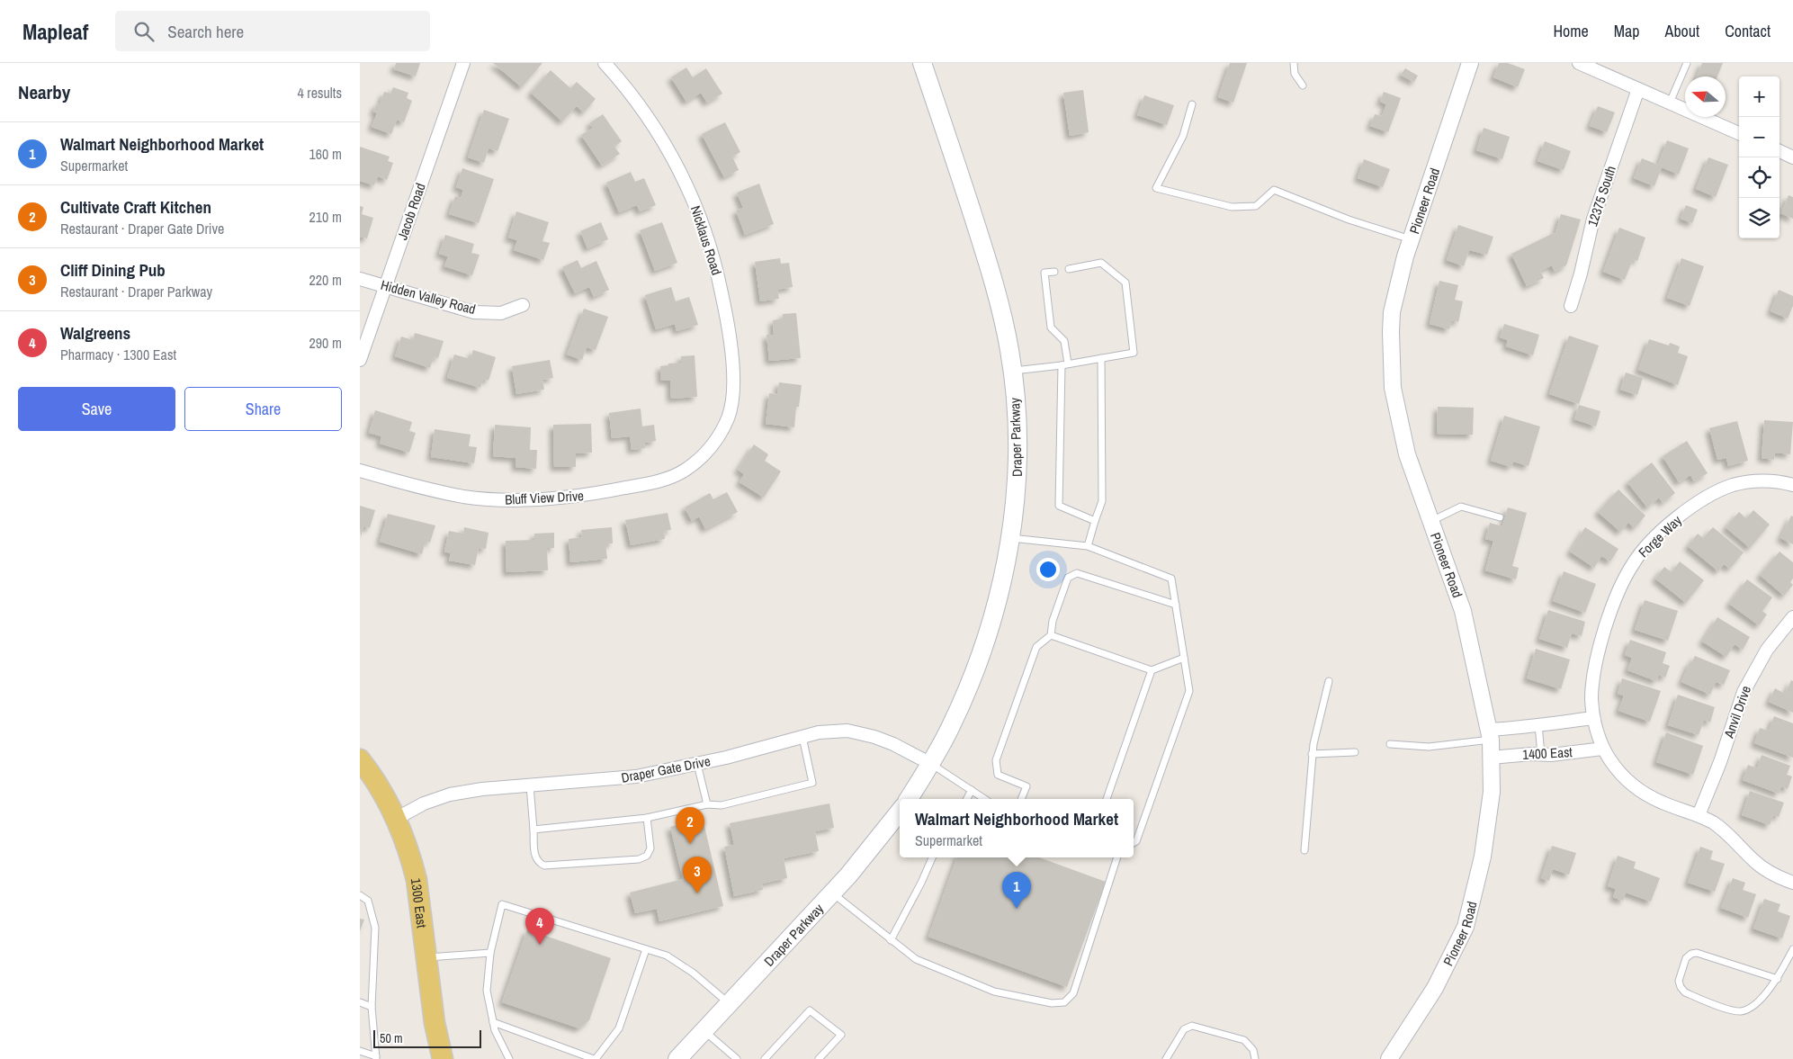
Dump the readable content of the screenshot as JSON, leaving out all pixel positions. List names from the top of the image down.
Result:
{
  "streets": {
    "main road": ["Draper Parkway", "1300 East"],
    "street": [
      "12375 South",
      "Pioneer Road",
      "Jacob Road",
      "Nicklaus Road",
      "Hidden Valley Road",
      "Bluff View Drive",
      "Forge Way",
      "Anvil Drive",
      "1400 East",
      "Draper Gate Drive"
    ]
  },
  "crossings": [
    ["Pioneer Road", "1400 East"],
    ["Jacob Road", "Hidden Valley Road"],
    ["Nicklaus Road", "Bluff View Drive"],
    ["Draper Parkway", "Draper Gate Drive"],
    ["Forge Way", "Anvil Drive"],
    ["Forge Way", "1400 East"],
    ["Draper Gate Drive", "1300 East"]
  ],
  "scale_bar": "50 m",
  "north": "left",
  "page": {
    "header": "Mapleaf",
    "search": "Search here",
    "nav": [
      "Home",
      "Map",
      "About",
      "Contact"
    ],
    "heading": ["Nearby", "4 results"],
    "map_buttons": ["+", "−"],
    "list": [
      {
        "mark": "1",
        "name": "Walmart Neighborhood Market",
        "note": "Supermarket",
        "value": "160 m"
      },
      {
        "mark": "2",
        "name": "Cultivate Craft Kitchen",
        "note": "Restaurant · Draper Gate Drive",
        "value": "210 m"
      },
      {
        "mark": "3",
        "name": "Cliff Dining Pub",
        "note": "Restaurant · Draper Parkway",
        "value": "220 m"
      },
      {
        "mark": "4",
        "name": "Walgreens",
        "note": "Pharmacy · 1300 East",
        "value": "290 m"
      }
    ],
    "buttons": ["Save", "Share"],
    "popup": ["Walmart Neighborhood Market", "Supermarket"],
    "pins": [
      "2",
      "3",
      "1",
      "4"
    ],
    "scale": "50 m"
  }
}
